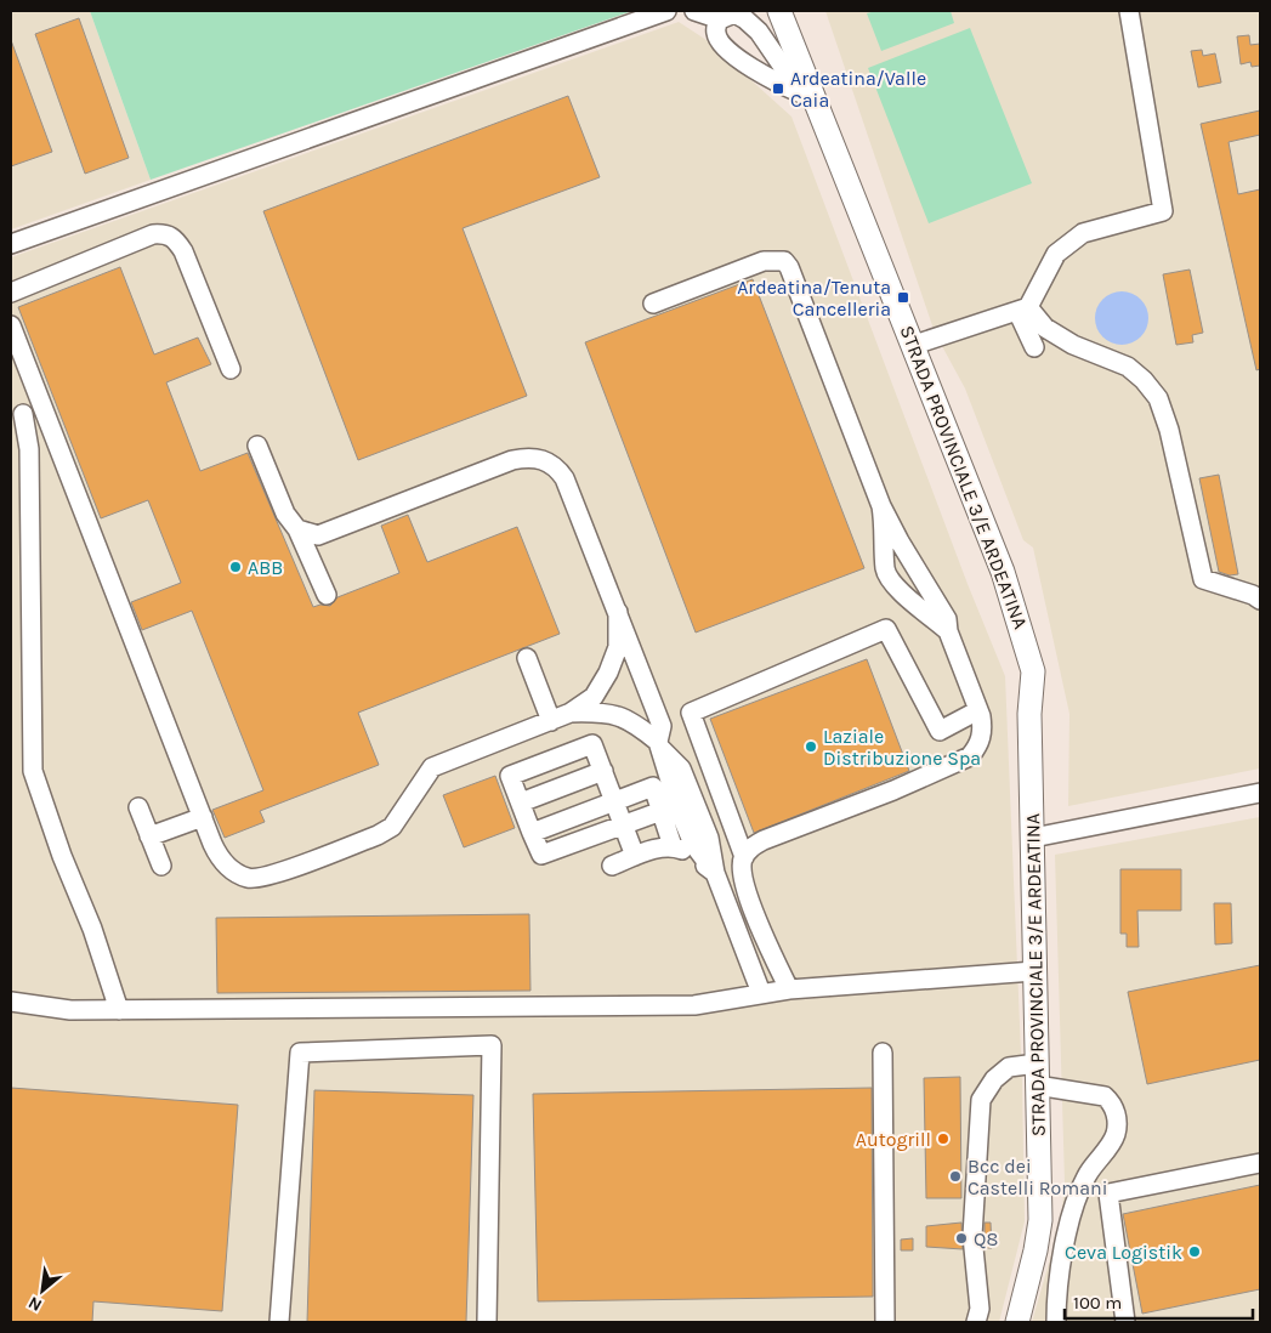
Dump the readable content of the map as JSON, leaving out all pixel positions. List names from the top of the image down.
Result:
{
  "streets": {
    "main road": ["STRADA PROVINCIALE 3/E ARDEATINA"]
  },
  "places": {
    "transit": ["Ardeatina/Valle Caia", "Ardeatina/Tenuta Cancelleria"],
    "other": [
      "ABB",
      "Laziale Distribuzione Spa",
      "Autogrill",
      "Bcc dei Castelli Romani",
      "Q8",
      "Ceva Logistik"
    ]
  },
  "scale_bar": "100 m",
  "north": "bottom left"
}
